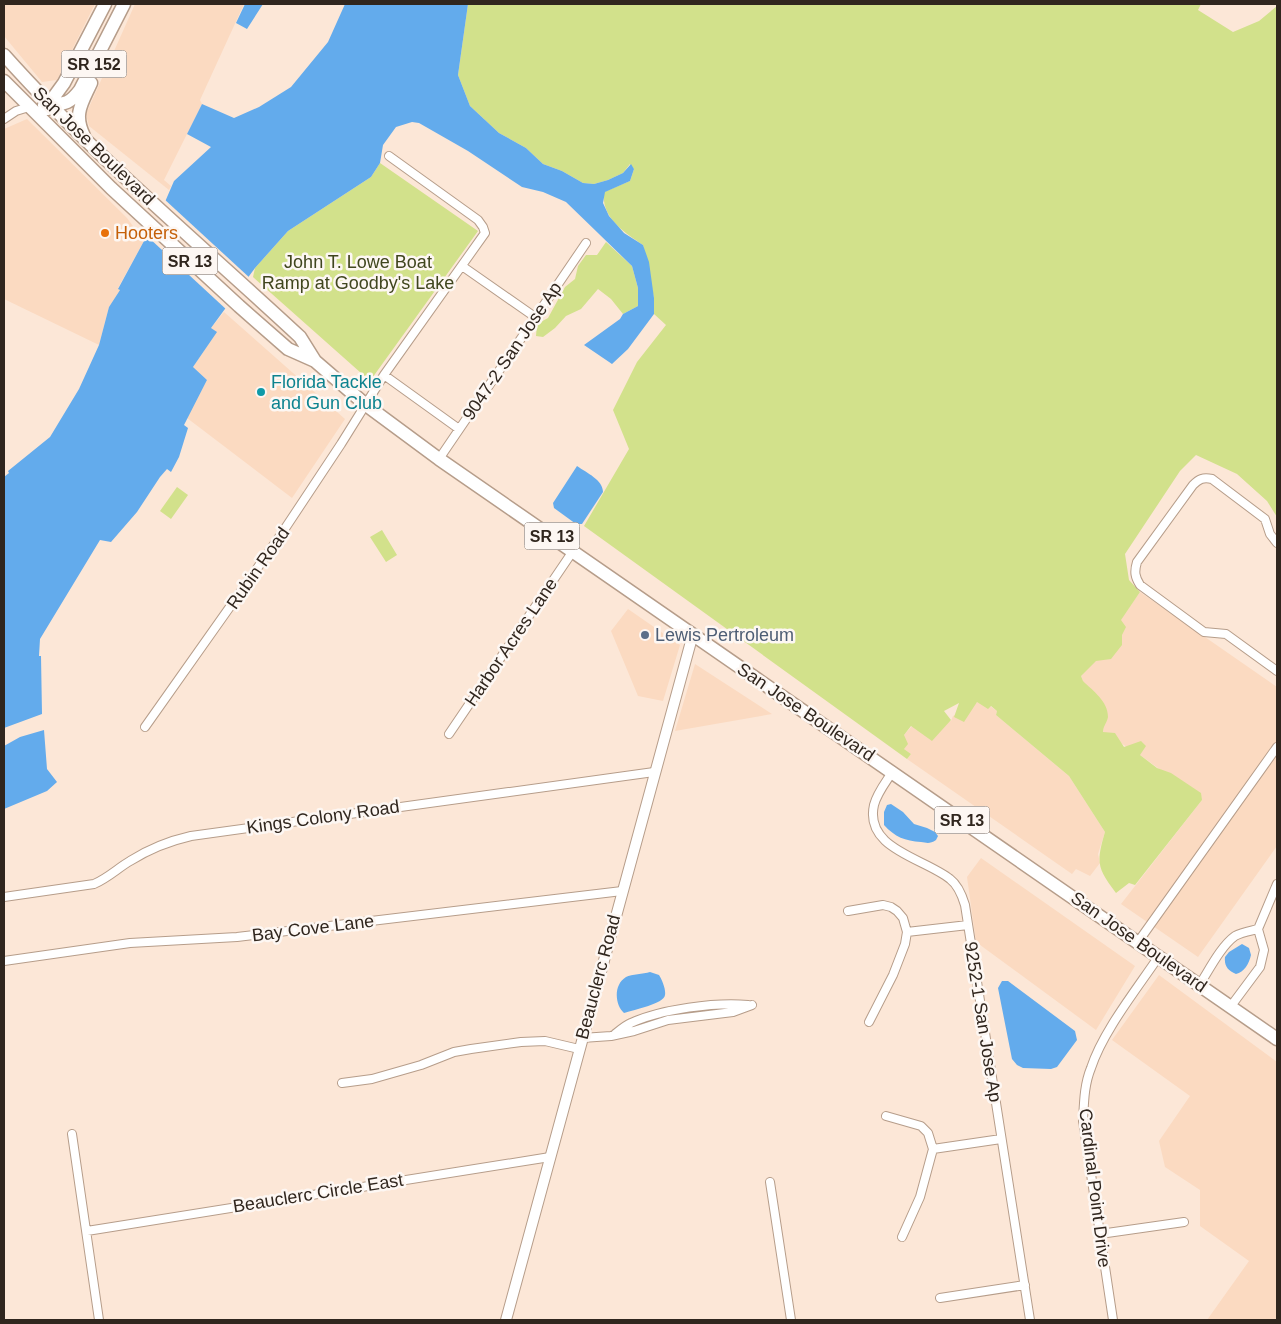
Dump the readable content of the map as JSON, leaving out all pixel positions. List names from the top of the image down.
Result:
{
  "streets": {
    "main road": ["SR 152", "San Jose Boulevard", "SR 13"],
    "street": [
      "9047-2 San Jose Ap",
      "Rubin Road",
      "Harbor Acres Lane",
      "Kings Colony Road",
      "Bay Cove Lane",
      "Beauclerc Road",
      "9252-1 San Jose Ap",
      "Cardinal Point Drive",
      "Beauclerc Circle East"
    ]
  },
  "crossings": [
    ["SR 152", "San Jose Boulevard"],
    ["San Jose Boulevard", "9047-2 San Jose Ap"],
    ["San Jose Boulevard", "Rubin Road"],
    ["San Jose Boulevard", "Harbor Acres Lane"],
    ["San Jose Boulevard", "Beauclerc Road"],
    ["San Jose Boulevard", "9252-1 San Jose Ap"],
    ["San Jose Boulevard", "Cardinal Point Drive"],
    ["Kings Colony Road", "Beauclerc Road"],
    ["Bay Cove Lane", "Beauclerc Road"],
    ["Beauclerc Road", "Beauclerc Circle East"]
  ],
  "parks": ["John T. Lowe Boat Ramp at Goodby's Lake"],
  "places": ["Hooters", "Florida Tackle and Gun Club", "Lewis Pertroleum"]
}
